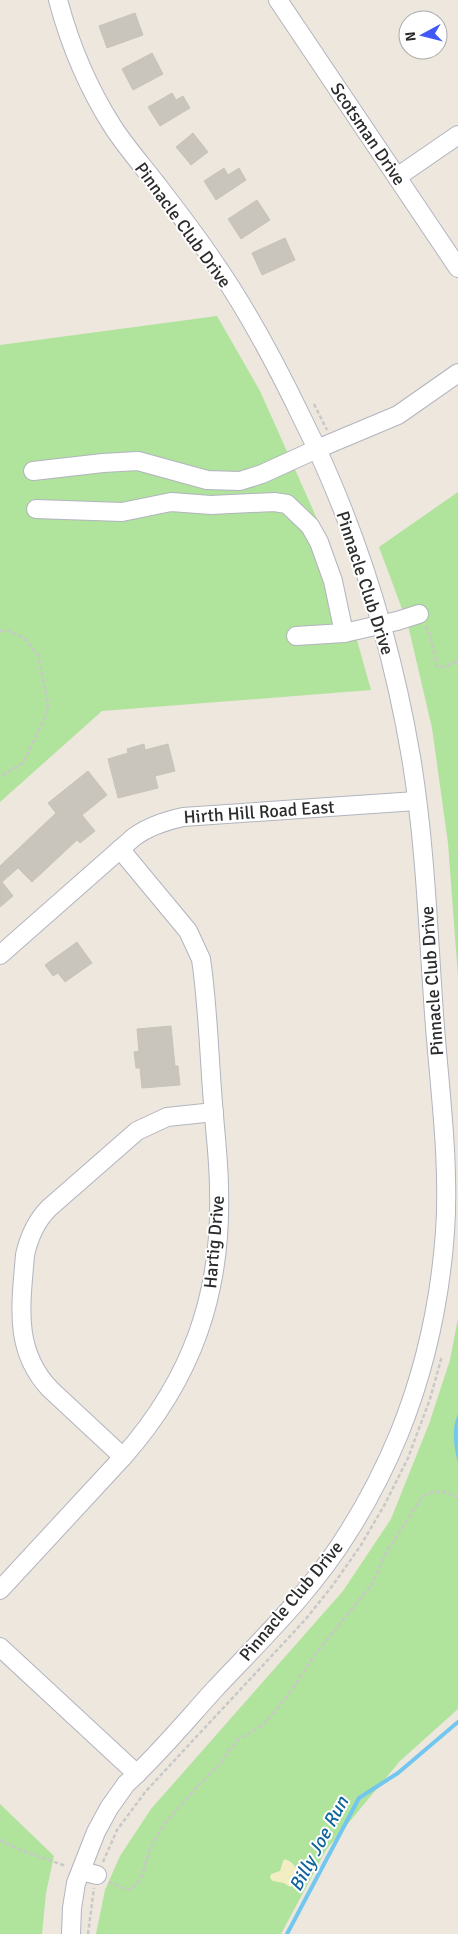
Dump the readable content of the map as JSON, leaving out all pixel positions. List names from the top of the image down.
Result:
{
  "streets": {
    "street": [
      "Scotsman Drive",
      "Pinnacle Club Drive",
      "Hirth Hill Road East",
      "Hartig Drive"
    ]
  },
  "crossings": [
    ["Pinnacle Club Drive", "Hirth Hill Road East"],
    ["Hirth Hill Road East", "Hartig Drive"]
  ],
  "water": ["Billy Joe Run"],
  "north": "left"
}
